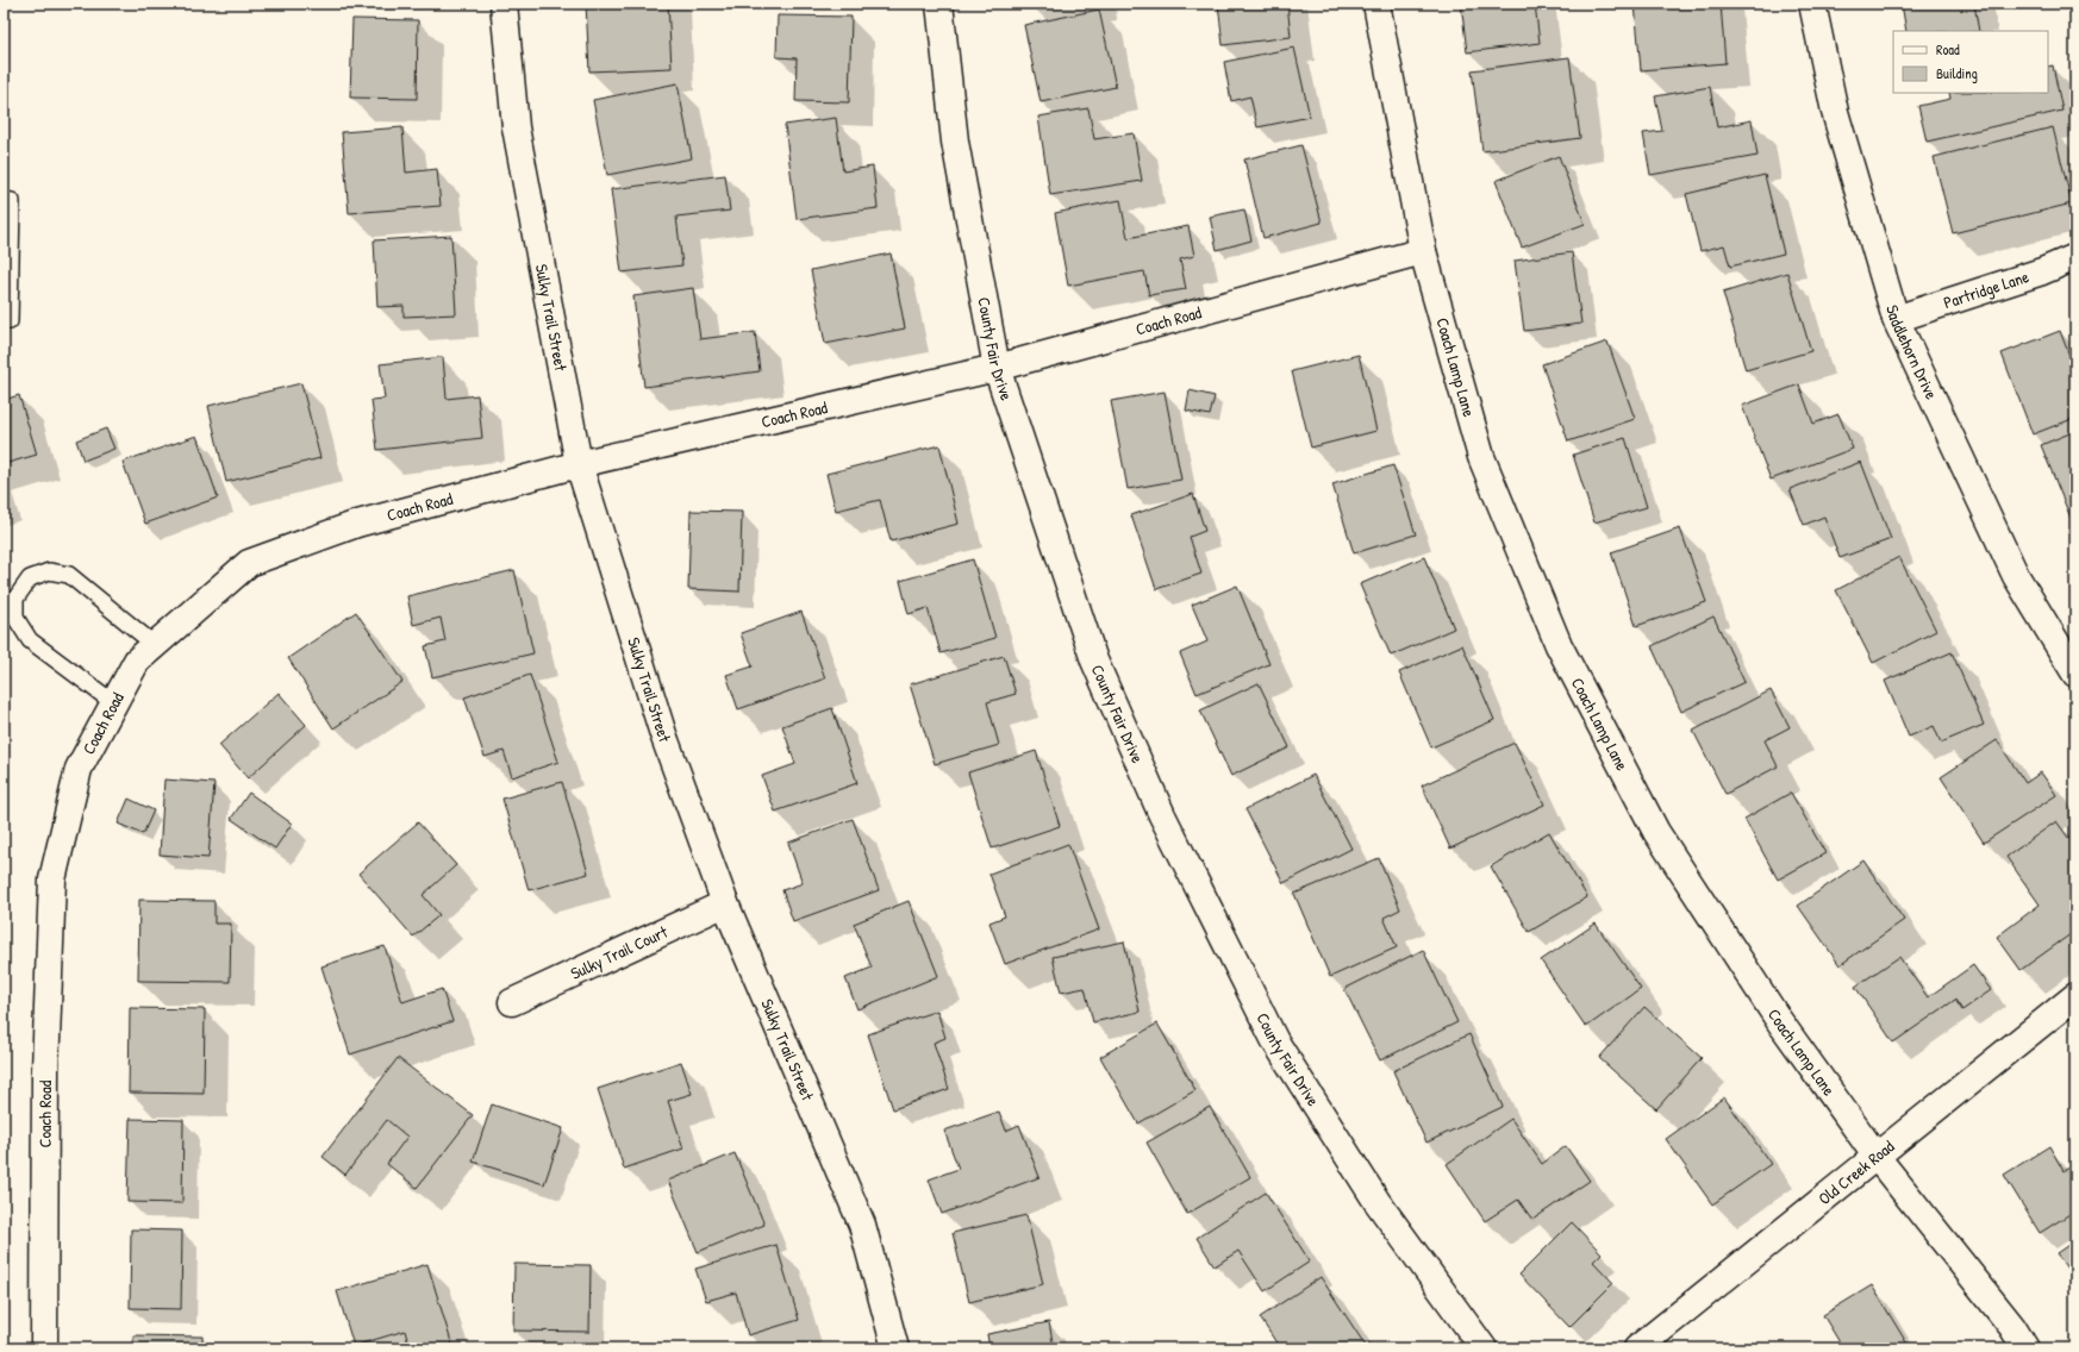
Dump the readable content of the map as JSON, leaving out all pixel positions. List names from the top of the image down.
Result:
{
  "streets": {
    "street": [
      "Partridge Lane",
      "Sulky Trail Street",
      "Coach Road",
      "County Fair Drive",
      "Saddlehorn Drive",
      "Coach Lamp Lane",
      "Sulky Trail Court",
      "Old Creek Road"
    ]
  },
  "crossings": [
    ["Partridge Lane", "Saddlehorn Drive"],
    ["Sulky Trail Street", "Coach Road"],
    ["Sulky Trail Street", "Sulky Trail Court"],
    ["Coach Road", "County Fair Drive"],
    ["Coach Road", "Coach Lamp Lane"],
    ["Coach Lamp Lane", "Old Creek Road"]
  ],
  "legend": ["Road", "Building"]
}
